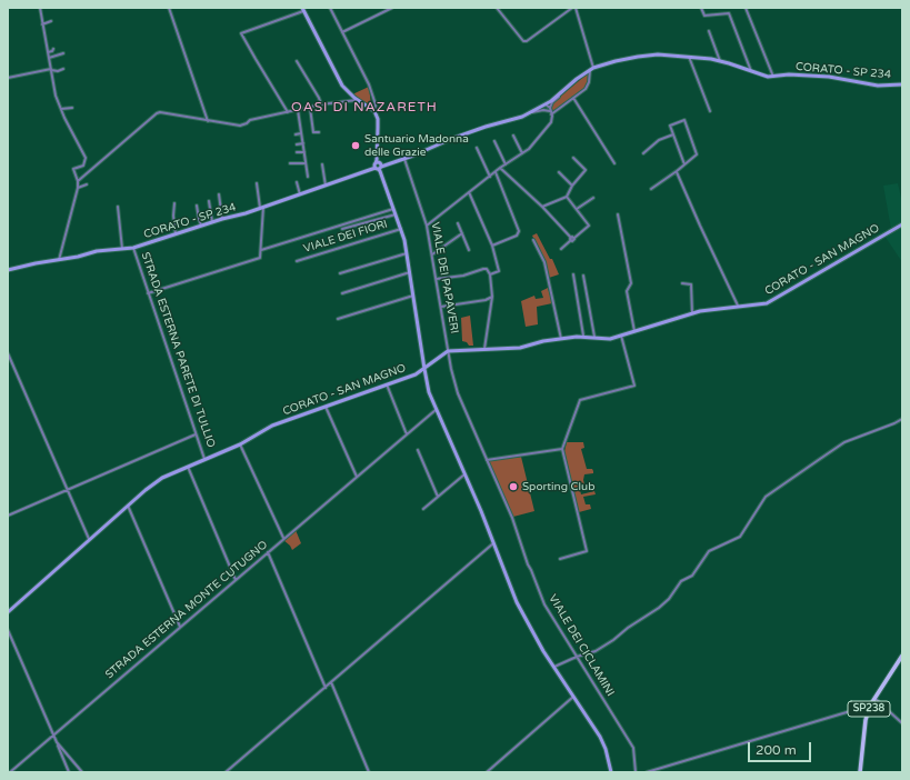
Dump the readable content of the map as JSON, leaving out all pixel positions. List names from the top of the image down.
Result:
{
  "streets": {
    "main road": ["CORATO - SP 234", "CORATO - SAN MAGNO", "SP238"],
    "street": [
      "VIALE DEI FIORI",
      "VIALE DEI PAPAVERI",
      "STRADA ESTERNA PARETE DI TULLIO",
      "STRADA ESTERNA MONTE CUTUGNO",
      "VIALE DEI CICLAMINI"
    ]
  },
  "crossings": [
    ["CORATO - SP 234", "VIALE DEI PAPAVERI"],
    ["CORATO - SP 234", "STRADA ESTERNA PARETE DI TULLIO"],
    ["CORATO - SAN MAGNO", "VIALE DEI PAPAVERI"],
    ["CORATO - SAN MAGNO", "STRADA ESTERNA PARETE DI TULLIO"],
    ["CORATO - SAN MAGNO", "VIALE DEI CICLAMINI"],
    ["VIALE DEI PAPAVERI", "VIALE DEI CICLAMINI"]
  ],
  "districts": ["OASI DI NAZARETH"],
  "places": ["Santuario Madonna delle Grazie", "Sporting Club"],
  "scale_bar": "200 m"
}
